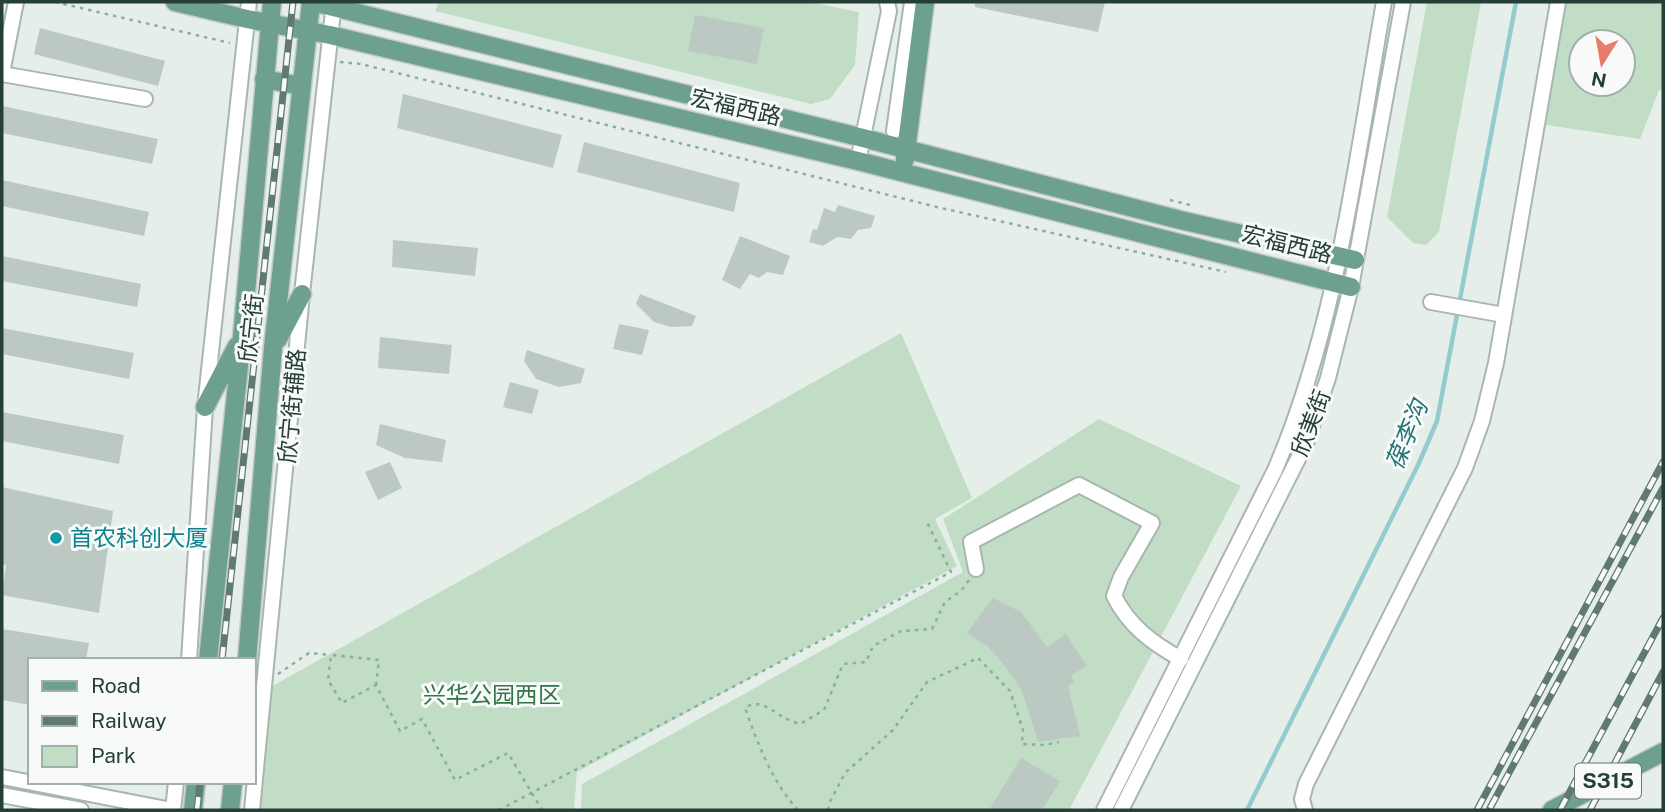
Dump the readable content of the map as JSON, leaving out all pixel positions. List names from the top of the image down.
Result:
{
  "streets": {
    "main road": ["宏福西路", "欣宁街", "S315"],
    "street": ["欣宁街辅路", "欣美街"]
  },
  "crossings": [
    ["宏福西路", "欣宁街"],
    ["宏福西路", "欣宁街辅路"],
    ["宏福西路", "欣美街"]
  ],
  "water": ["葆李沟"],
  "parks": ["兴华公园西区"],
  "places": ["首农科创大厦"],
  "legend": ["Road", "Railway", "Park"],
  "north": "bottom"
}
